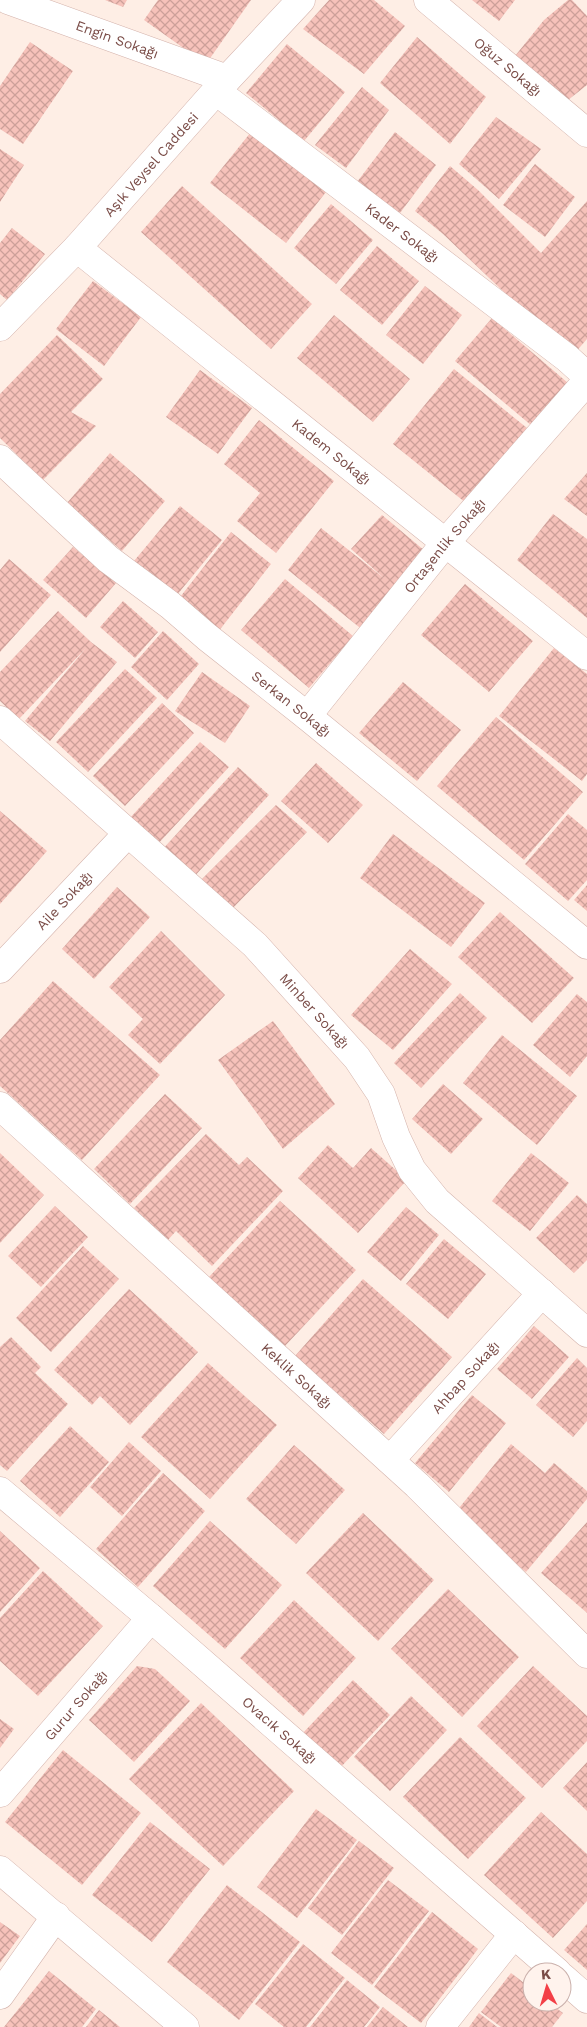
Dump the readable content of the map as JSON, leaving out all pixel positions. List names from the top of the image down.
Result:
{
  "streets": {
    "street": [
      "Engin Sokağı",
      "Oğuz Sokağı",
      "Aşık Veysel Caddesi",
      "Kader Sokağı",
      "Kadem Sokağı",
      "Ortaşenlik Sokağı",
      "Serkan Sokağı",
      "Aile Sokağı",
      "Minber Sokağı",
      "Keklik Sokağı",
      "Ahbap Sokağı",
      "Gurur Sokağı",
      "Ovacık Sokağı"
    ]
  },
  "crossings": [
    ["Engin Sokağı", "Aşık Veysel Caddesi"],
    ["Engin Sokağı", "Kader Sokağı"],
    ["Aşık Veysel Caddesi", "Kader Sokağı"],
    ["Aşık Veysel Caddesi", "Kadem Sokağı"],
    ["Kadem Sokağı", "Ortaşenlik Sokağı"],
    ["Ortaşenlik Sokağı", "Serkan Sokağı"],
    ["Aile Sokağı", "Minber Sokağı"],
    ["Minber Sokağı", "Ahbap Sokağı"],
    ["Keklik Sokağı", "Ahbap Sokağı"],
    ["Gurur Sokağı", "Ovacık Sokağı"]
  ],
  "north": "top"
}
